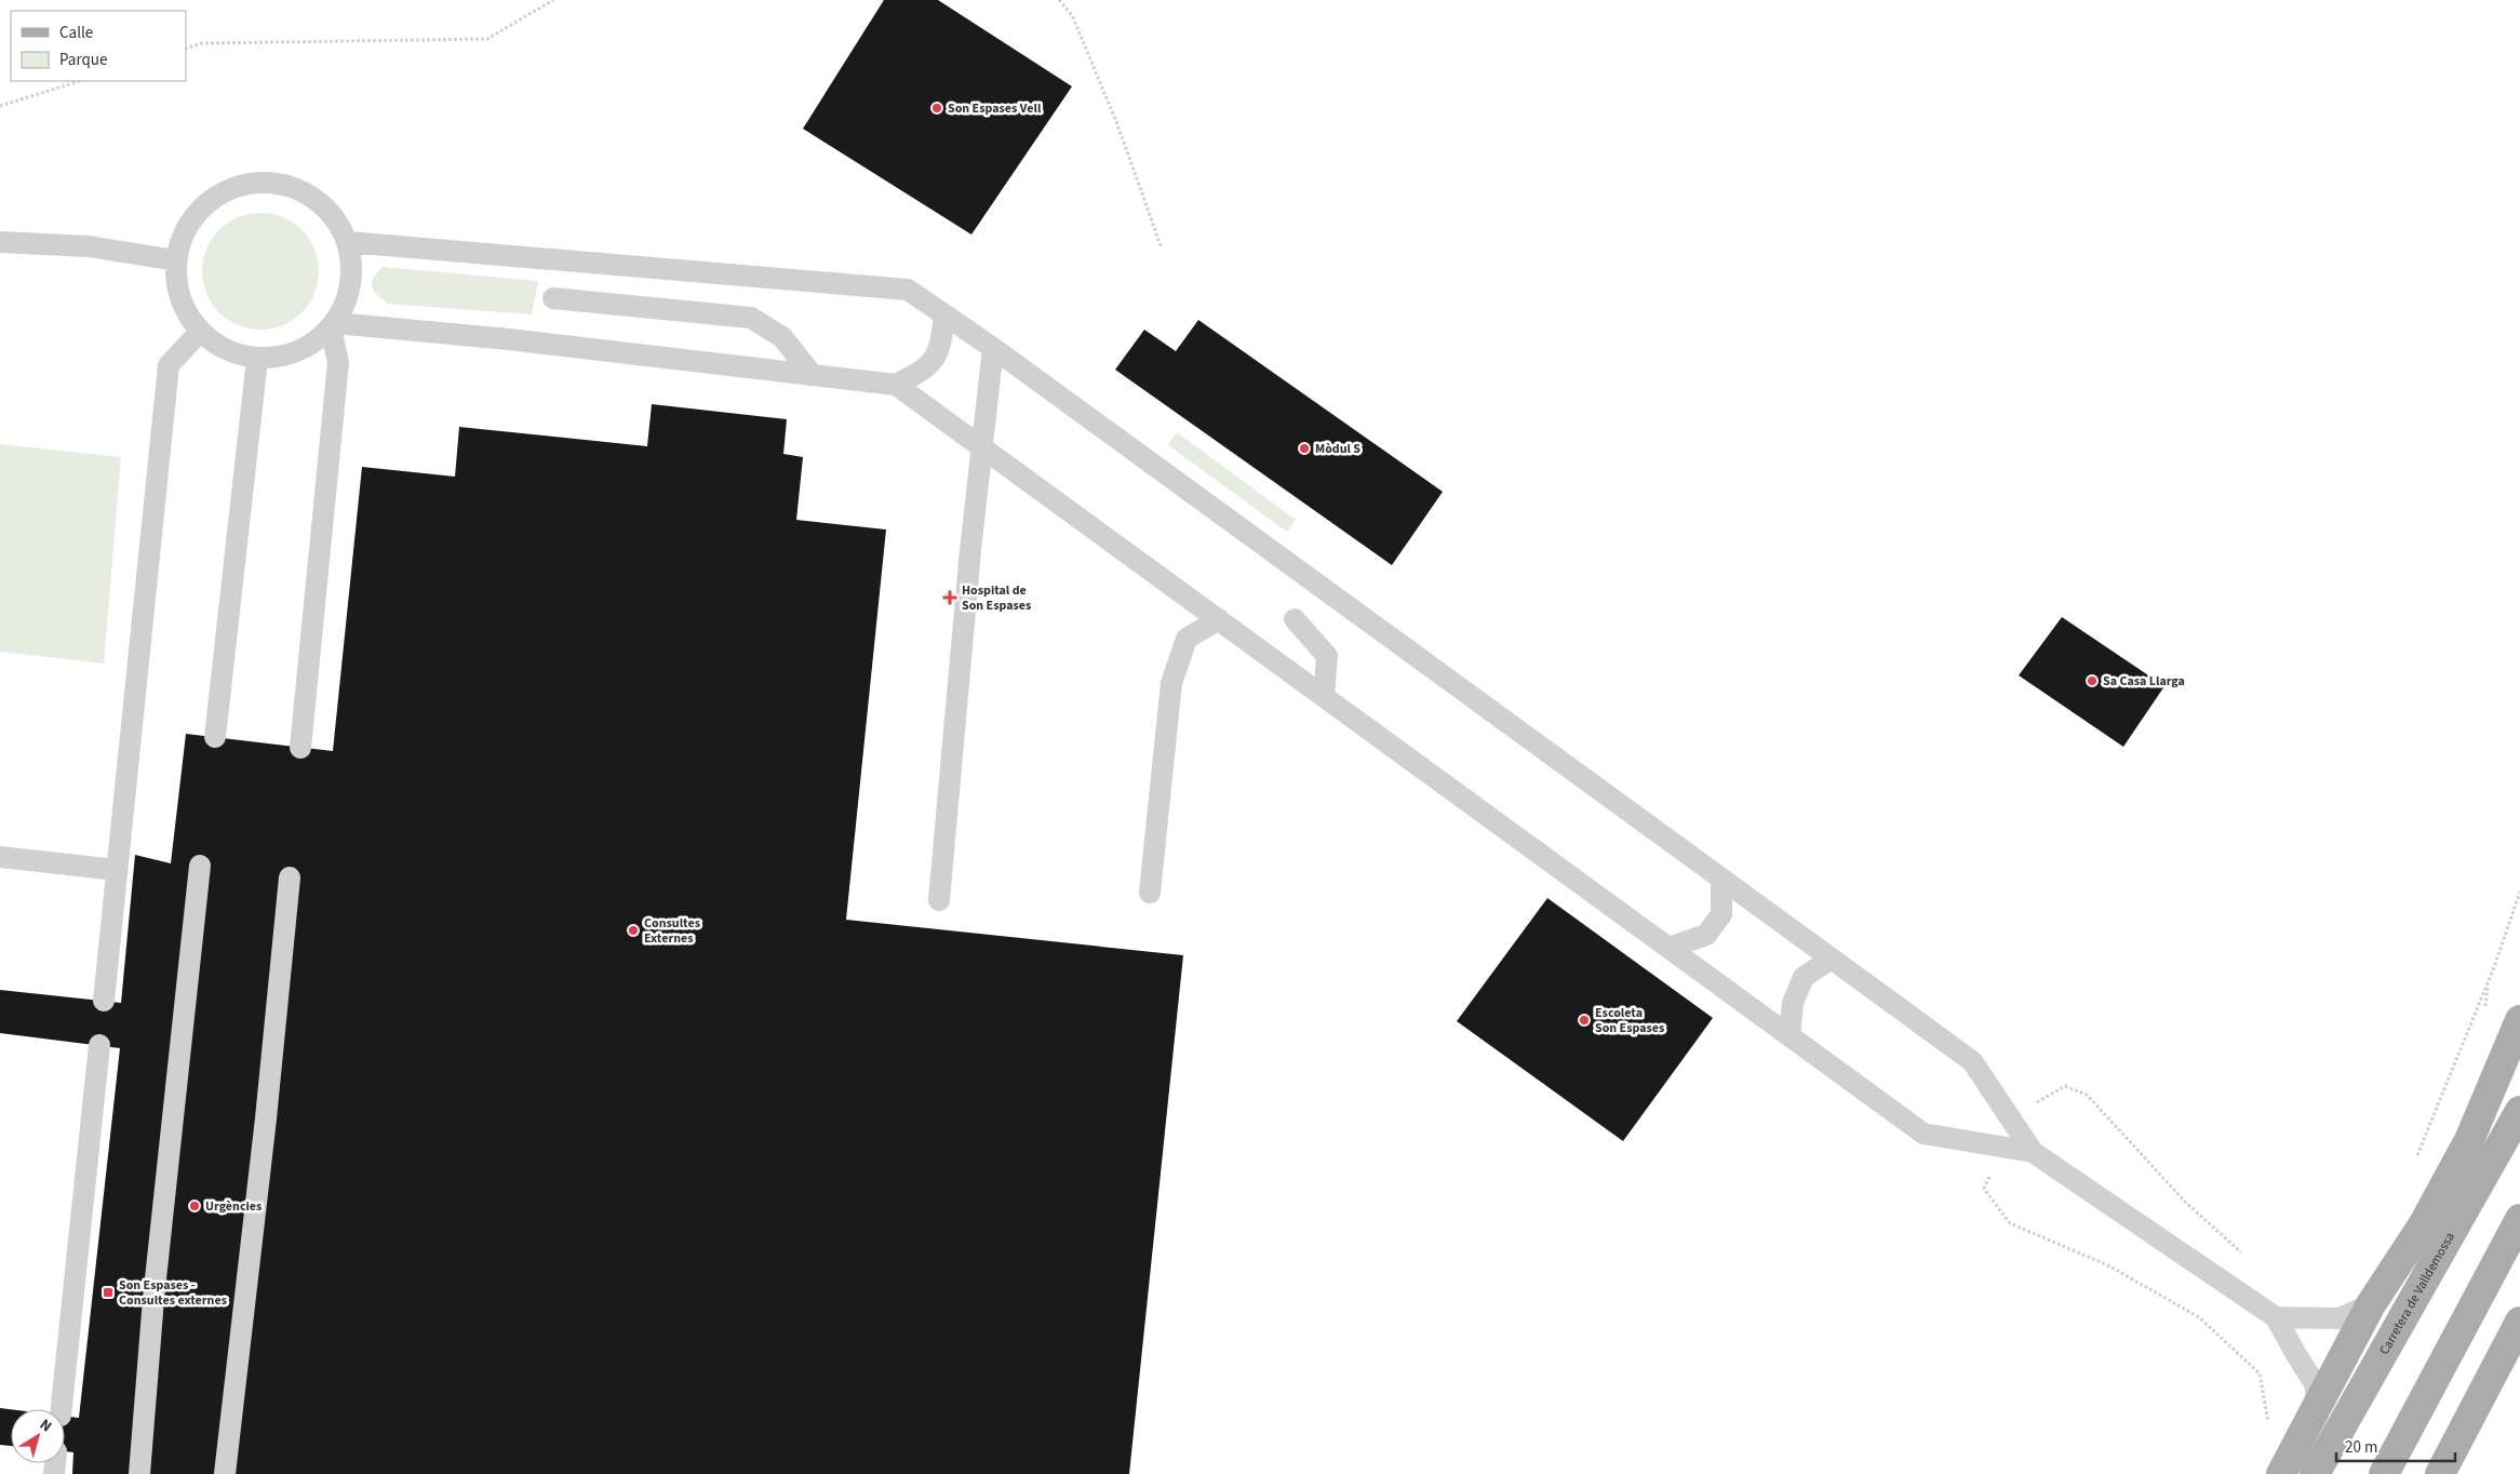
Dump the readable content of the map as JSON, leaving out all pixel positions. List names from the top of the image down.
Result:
{
  "streets": {
    "main road": ["Carretera de Valldemossa"]
  },
  "places": {
    "other": [
      "Son Espases Vell",
      "Mòdul S",
      "Sa Casa Llarga",
      "Consultes Externes",
      "Escoleta Son Espases",
      "Urgències"
    ],
    "health": ["Hospital de Son Espases"],
    "transit": ["Son Espases - Consultes externes"]
  },
  "legend": ["Calle", "Parque"],
  "scale_bar": "20 m",
  "north": "top right"
}
